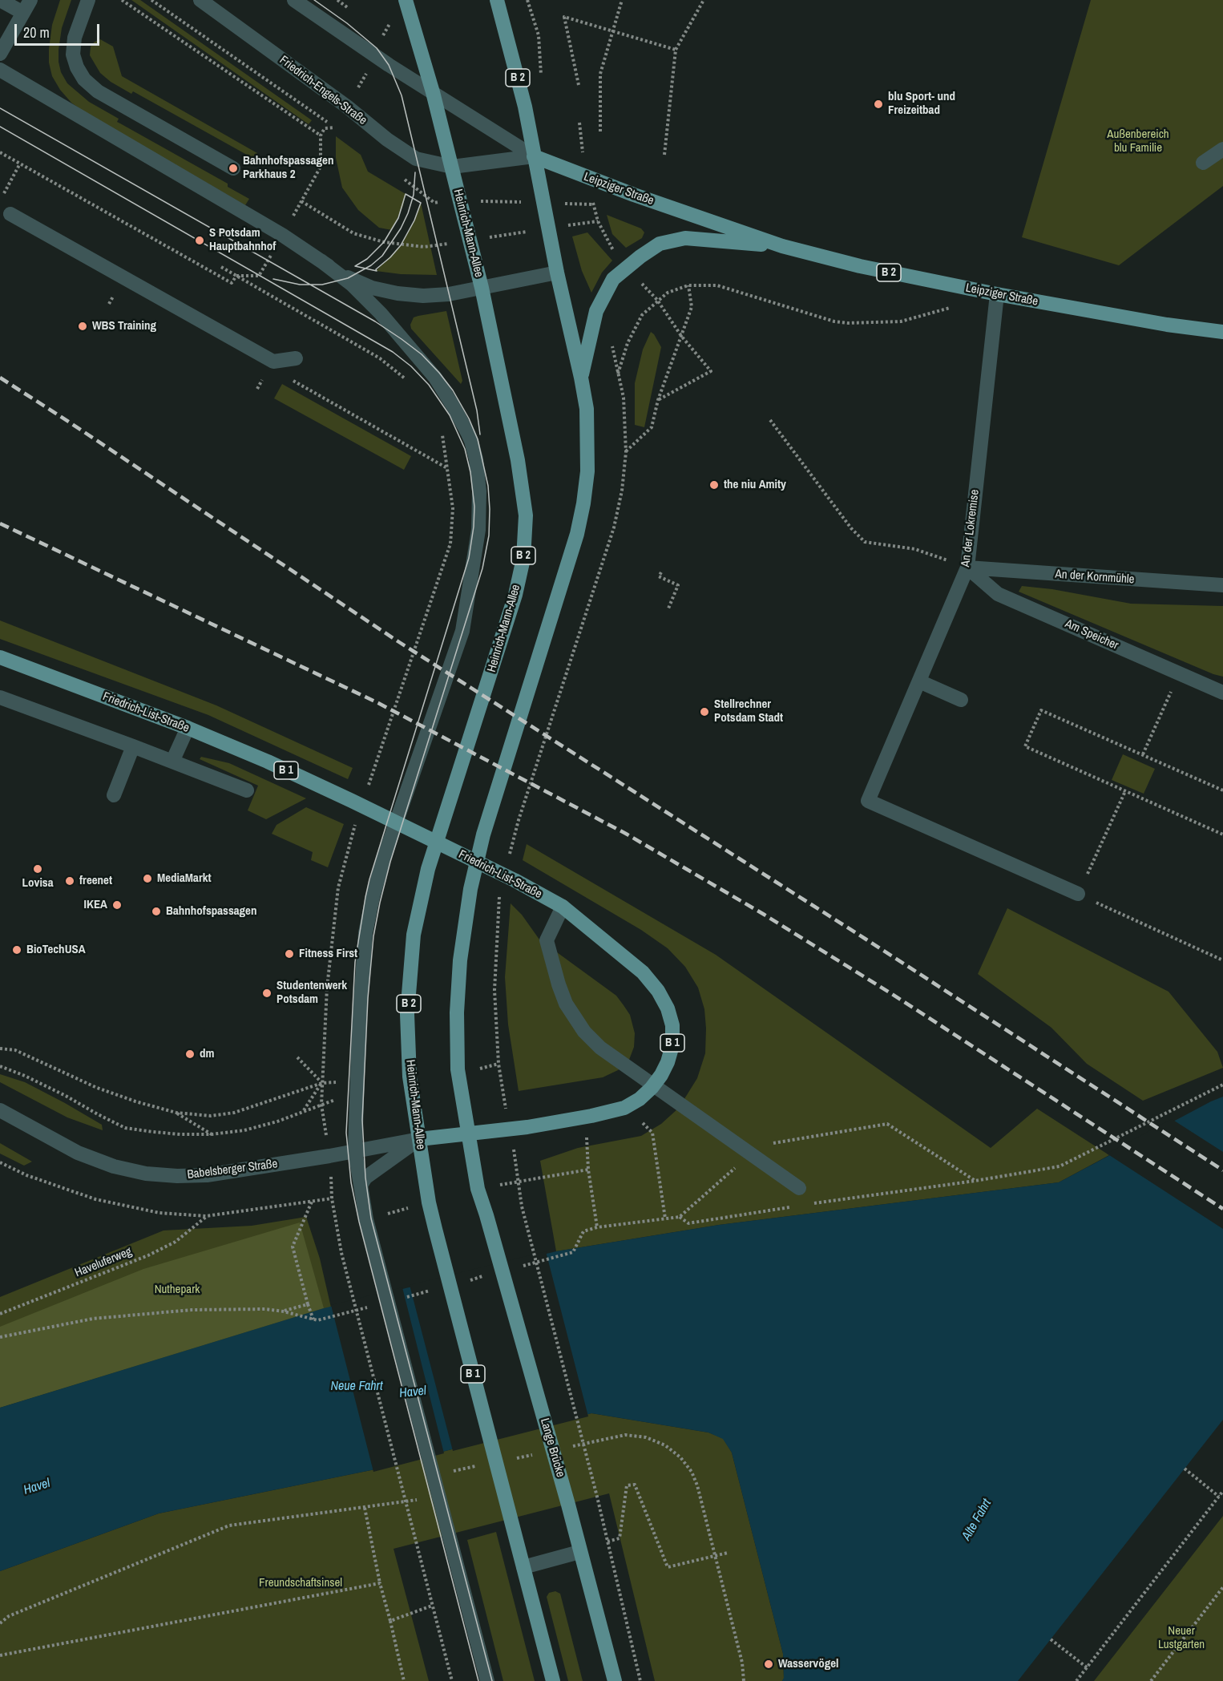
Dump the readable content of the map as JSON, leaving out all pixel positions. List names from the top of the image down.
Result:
{
  "streets": {
    "main road": [
      "B 2",
      "Leipziger Straße",
      "Heinrich-Mann-Allee",
      "Friedrich-List-Straße",
      "B 1",
      "Lange Brücke"
    ],
    "street": [
      "Friedrich-Engels-Straße",
      "An der Lokremise",
      "An der Kornmühle",
      "Am Speicher",
      "Babelsberger Straße"
    ],
    "path": ["Haveluferweg"]
  },
  "crossings": [
    ["B 2", "Leipziger Straße"],
    ["B 2", "Friedrich-List-Straße"],
    ["B 2", "Lange Brücke"],
    ["Friedrich-Engels-Straße", "Leipziger Straße"],
    ["Friedrich-Engels-Straße", "Heinrich-Mann-Allee"],
    ["Leipziger Straße", "Heinrich-Mann-Allee"],
    ["Leipziger Straße", "An der Lokremise"],
    ["Heinrich-Mann-Allee", "Friedrich-List-Straße"],
    ["Heinrich-Mann-Allee", "B 1"],
    ["Heinrich-Mann-Allee", "Babelsberger Straße"],
    ["An der Lokremise", "An der Kornmühle"],
    ["An der Lokremise", "Am Speicher"],
    ["An der Kornmühle", "Am Speicher"],
    ["Friedrich-List-Straße", "Babelsberger Straße"],
    ["Friedrich-List-Straße", "Lange Brücke"]
  ],
  "water": ["Neue Fahrt", "Havel", "Alte Fahrt"],
  "parks": [
    "Außenbereich blu Familie",
    "Nuthepark",
    "Freundschaftsinsel",
    "Neuer Lustgarten"
  ],
  "places": [
    "blu Sport- und Freizeitbad",
    "Bahnhofspassagen Parkhaus 2",
    "S Potsdam Hauptbahnhof",
    "WBS Training",
    "the niu Amity",
    "Stellrechner Potsdam Stadt",
    "Lovisa",
    "MediaMarkt",
    "freenet",
    "IKEA",
    "Bahnhofspassagen",
    "BioTechUSA",
    "Fitness First",
    "Studentenwerk Potsdam",
    "dm",
    "Wasservögel"
  ],
  "scale_bar": "20 m"
}
